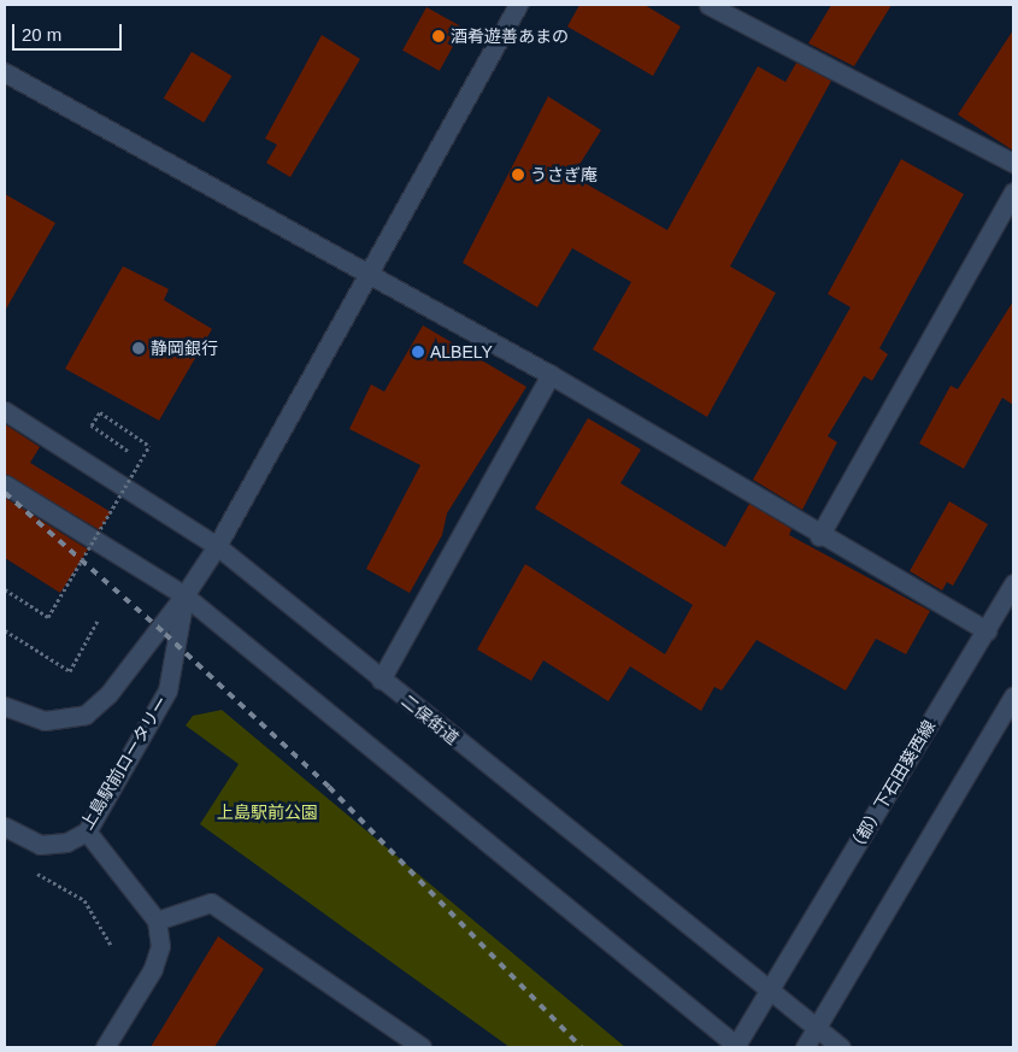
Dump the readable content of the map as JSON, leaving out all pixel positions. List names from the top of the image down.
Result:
{
  "streets": {
    "street": ["二俣街道", "上島駅前ロータリー", "（都）下石田葵西線"]
  },
  "crossings": [
    ["二俣街道", "（都）下石田葵西線"]
  ],
  "parks": ["上島駅前公園"],
  "places": [
    "酒肴遊善あまの",
    "うさぎ庵",
    "静岡銀行",
    "ALBELY"
  ],
  "scale_bar": "20 m"
}
